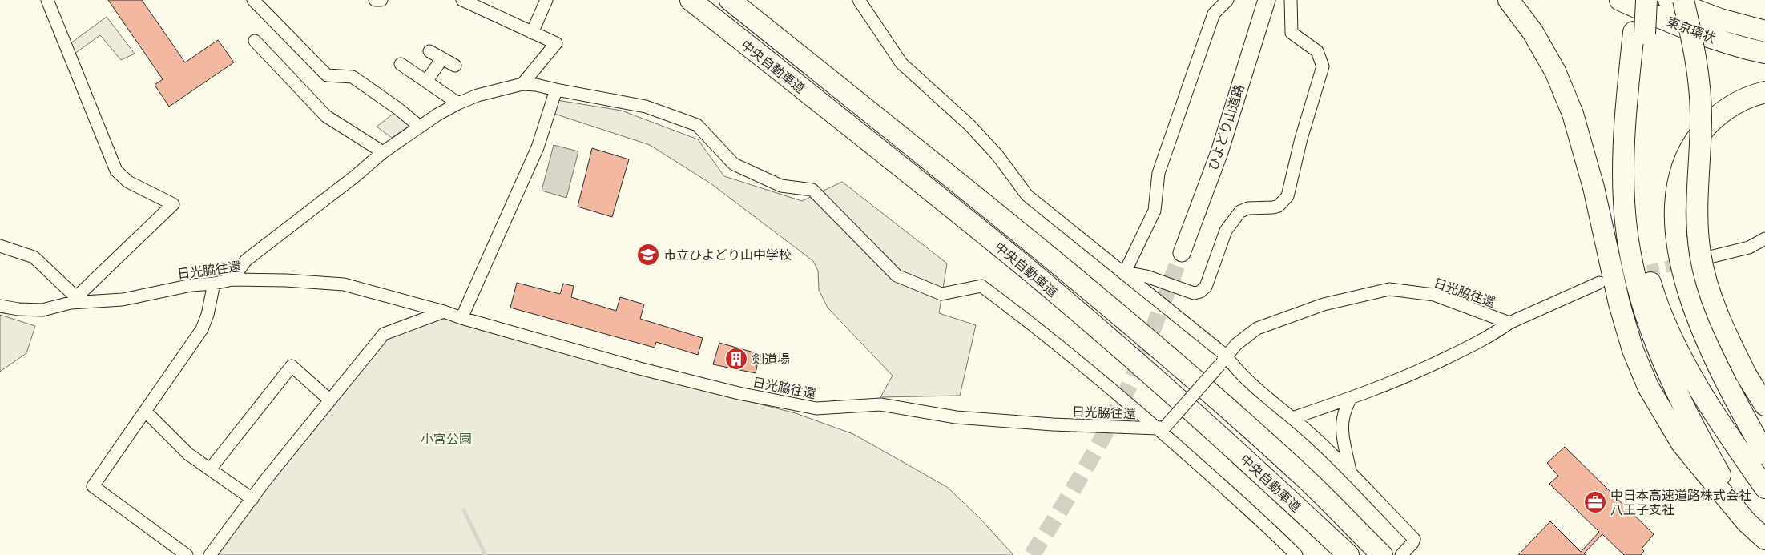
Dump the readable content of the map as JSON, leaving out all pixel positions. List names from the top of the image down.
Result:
{
  "streets": {
    "highway": ["東京環状", "中央自動車道"],
    "street": ["ひよどり山道路", "日光脇往還"]
  },
  "parks": ["小宮公園"],
  "places": {
    "school or university": ["市立ひよどり山中学校"],
    "building": ["剣道場"],
    "office": ["中日本高速道路株式会社 八王子支社"]
  }
}
